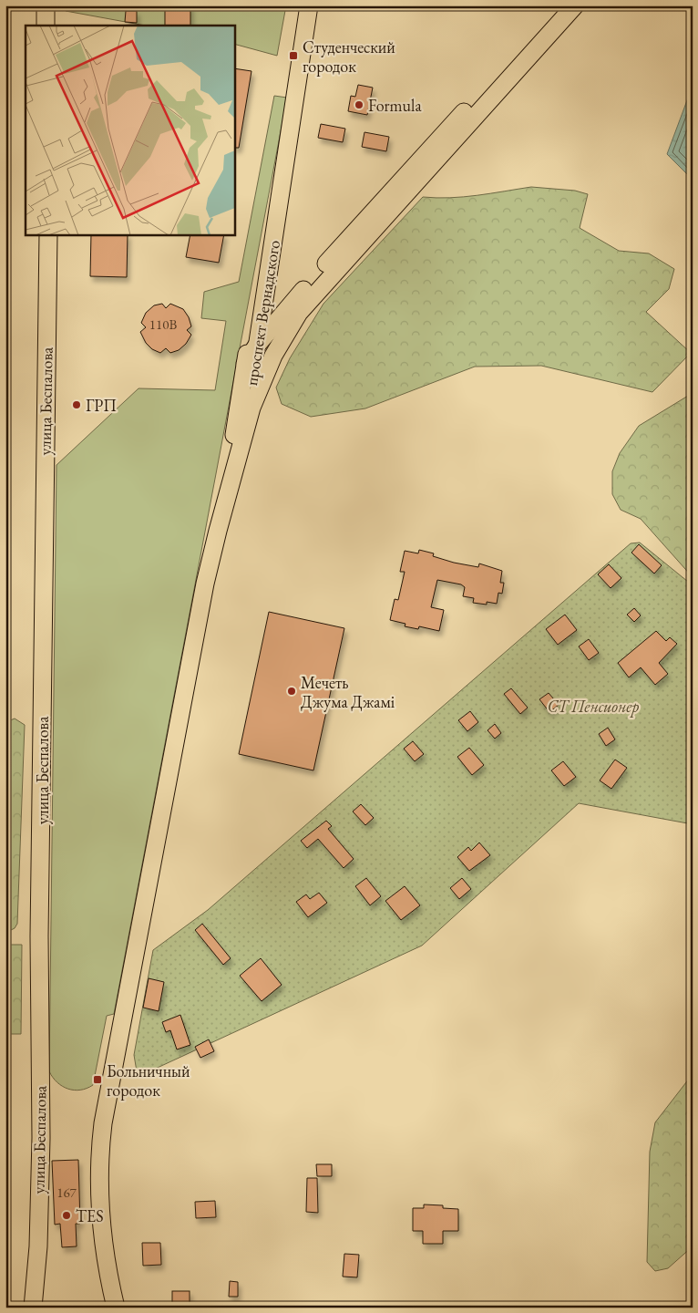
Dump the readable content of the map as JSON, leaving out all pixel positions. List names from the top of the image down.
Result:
{
  "streets": {
    "main road": ["проспект Вернадского", "улица Беспалова"]
  },
  "parks": ["СТ Пенсионер"],
  "places": {
    "transit": ["Студенческий городок", "Больничный городок"],
    "other": [
      "Formula",
      "ГРП",
      "Мечеть Джума Джамі",
      "TES"
    ]
  },
  "house_numbers": ["110В", "167"]
}
